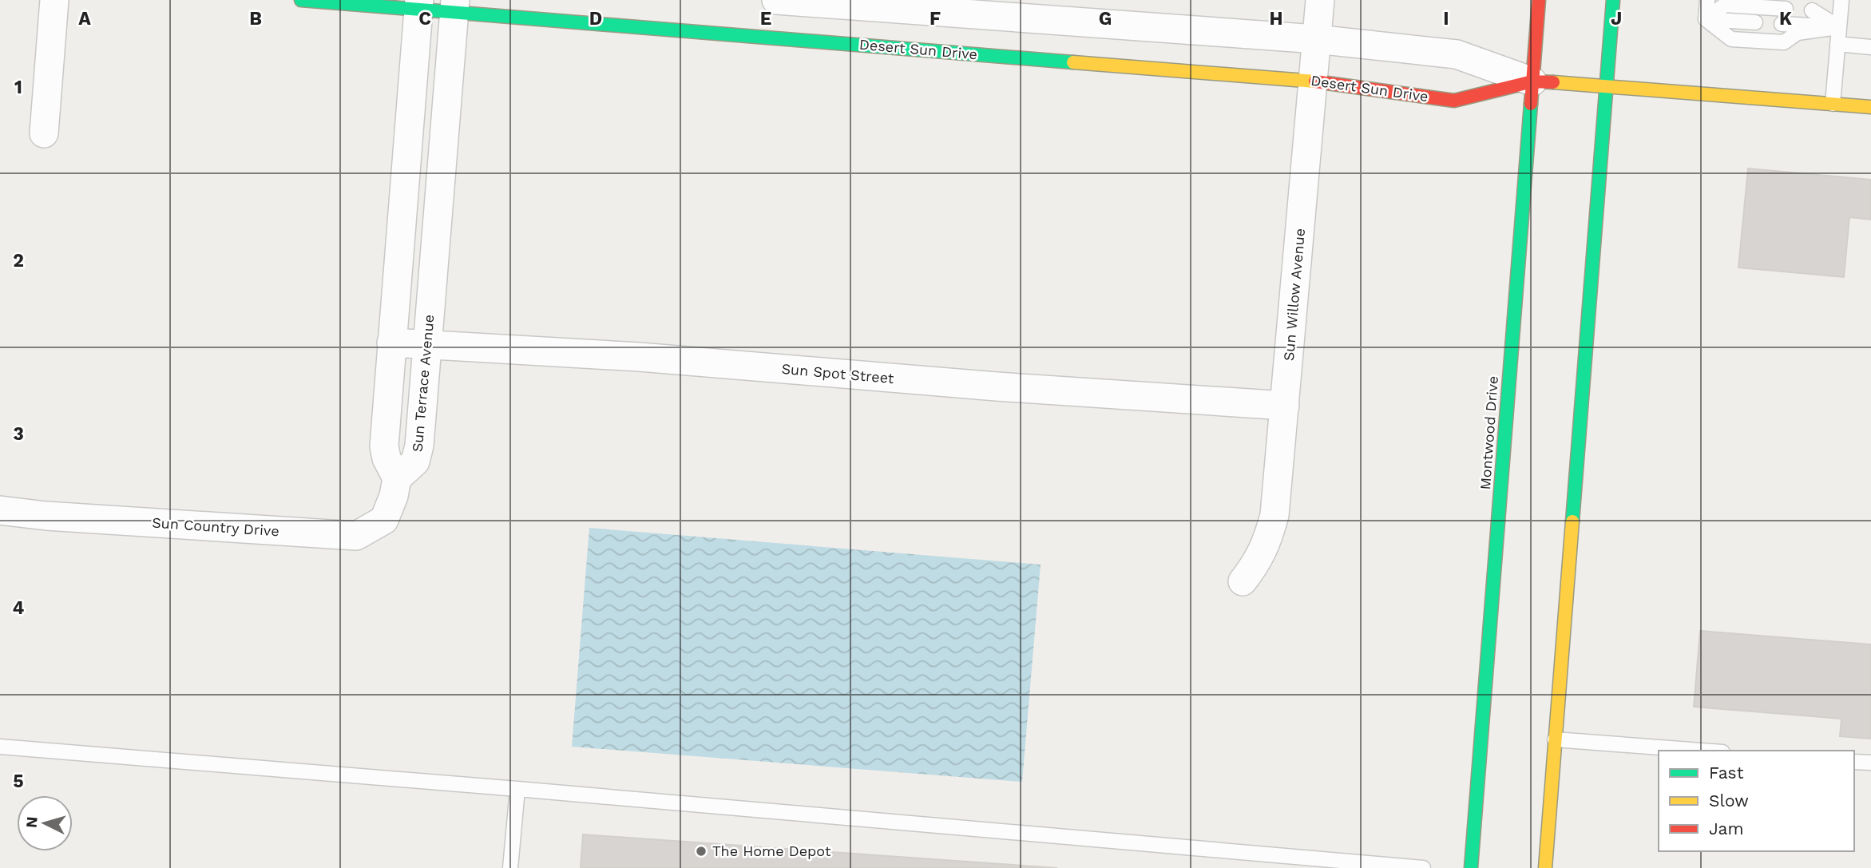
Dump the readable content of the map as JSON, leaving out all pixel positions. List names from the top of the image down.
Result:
{
  "streets": {
    "street": [
      "Desert Sun Drive",
      "Sun Willow Avenue",
      "Sun Spot Street",
      "Sun Terrace Avenue",
      "Montwood Drive",
      "Sun Country Drive"
    ]
  },
  "crossings": [
    ["Desert Sun Drive", "Sun Willow Avenue"],
    ["Desert Sun Drive", "Sun Terrace Avenue"],
    ["Desert Sun Drive", "Montwood Drive"],
    ["Sun Willow Avenue", "Sun Spot Street"],
    ["Sun Spot Street", "Sun Terrace Avenue"],
    ["Sun Terrace Avenue", "Sun Country Drive"]
  ],
  "places": ["The Home Depot"],
  "legend": ["Fast", "Slow", "Jam"],
  "north": "left",
  "grid": {
    "columns": [
      "A",
      "B",
      "C",
      "D",
      "E",
      "F",
      "G",
      "H",
      "I",
      "J",
      "K"
    ],
    "rows": [
      "1",
      "2",
      "3",
      "4",
      "5"
    ]
  }
}
